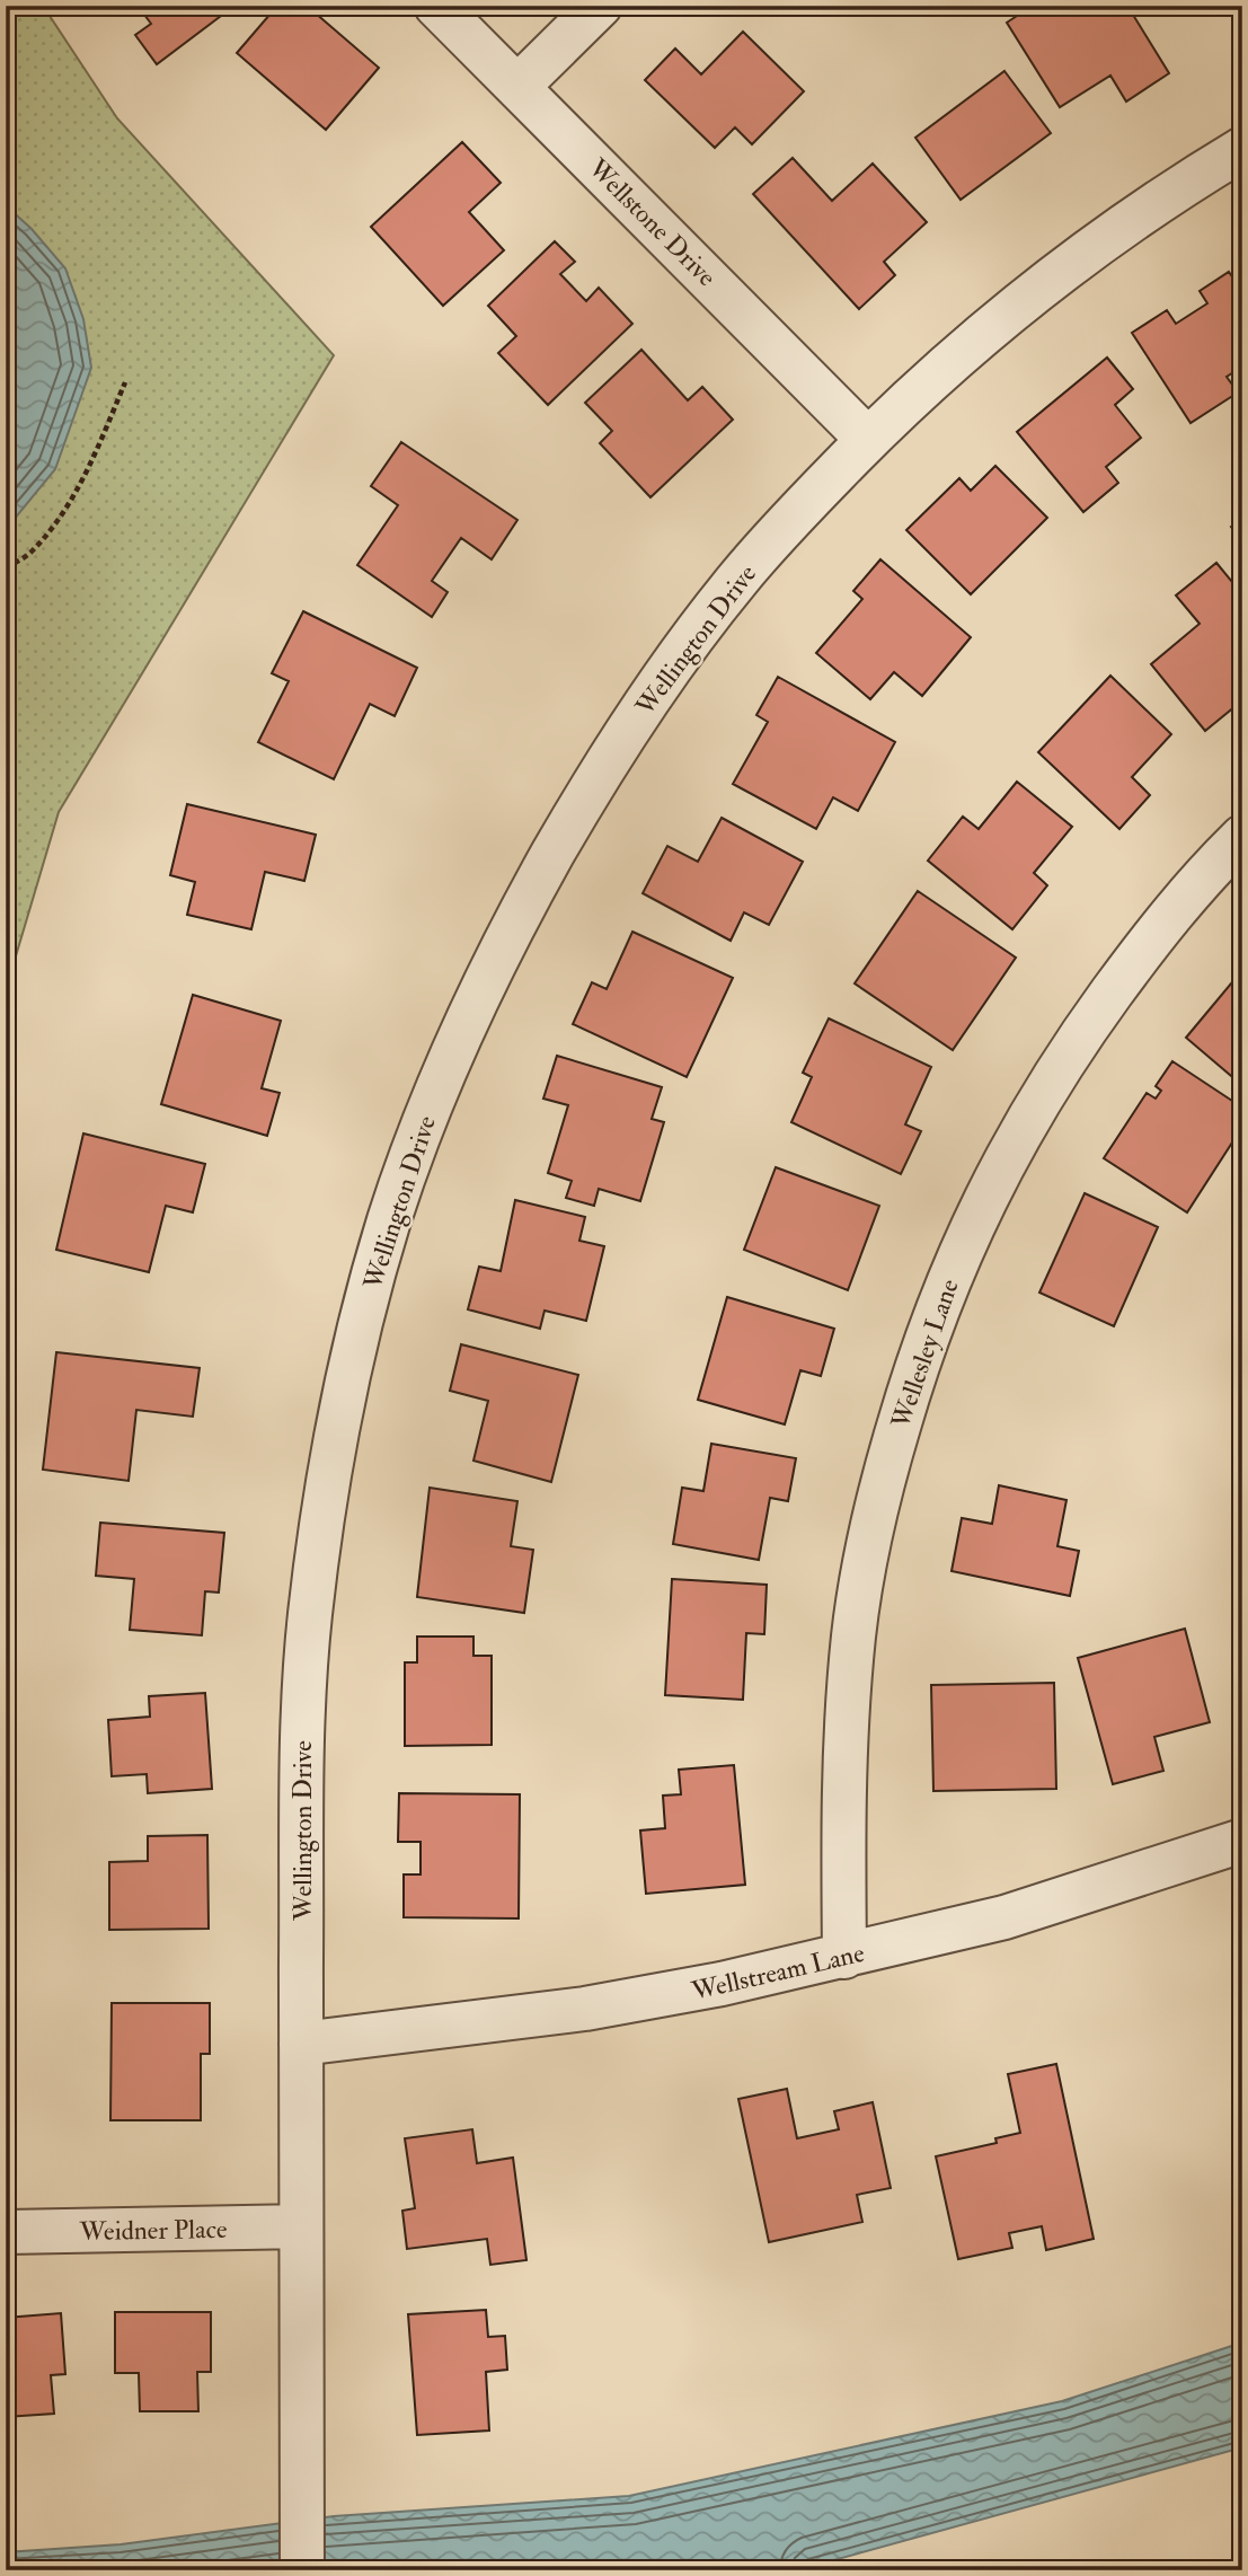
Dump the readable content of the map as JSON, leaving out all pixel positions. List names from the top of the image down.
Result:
{
  "streets": {
    "street": [
      "Wellstone Drive",
      "Wellington Drive",
      "Wellesley Lane",
      "Wellstream Lane",
      "Weidner Place"
    ]
  },
  "crossings": [
    ["Wellstone Drive", "Wellington Drive"],
    ["Wellington Drive", "Wellstream Lane"],
    ["Wellington Drive", "Weidner Place"],
    ["Wellesley Lane", "Wellstream Lane"]
  ]
}
